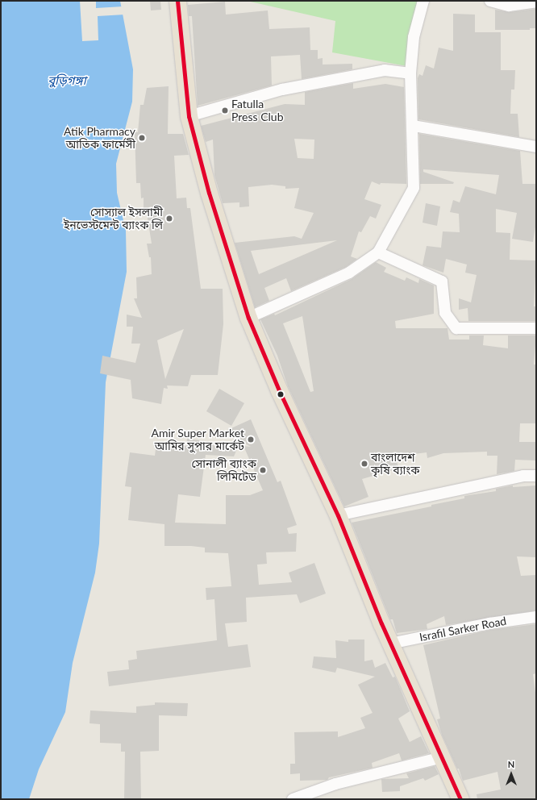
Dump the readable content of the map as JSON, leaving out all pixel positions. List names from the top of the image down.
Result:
{
  "streets": {
    "street": ["Israfil Sarker Road"]
  },
  "water": ["বুড়িগঙ্গা"],
  "places": [
    "Fatulla Press Club",
    "Atik Pharmacy আতিক ফার্মেসী",
    "সোস্যাল ইসলামী ইনভেস্টমেন্ট ব্যাংক লি",
    "Amir Super Market আমির সুপার মার্কেট",
    "বাংলাদেশ কৃষি ব্যাংক",
    "সোনালী ব্যাংক লিমিটেড"
  ],
  "north": "top"
}
